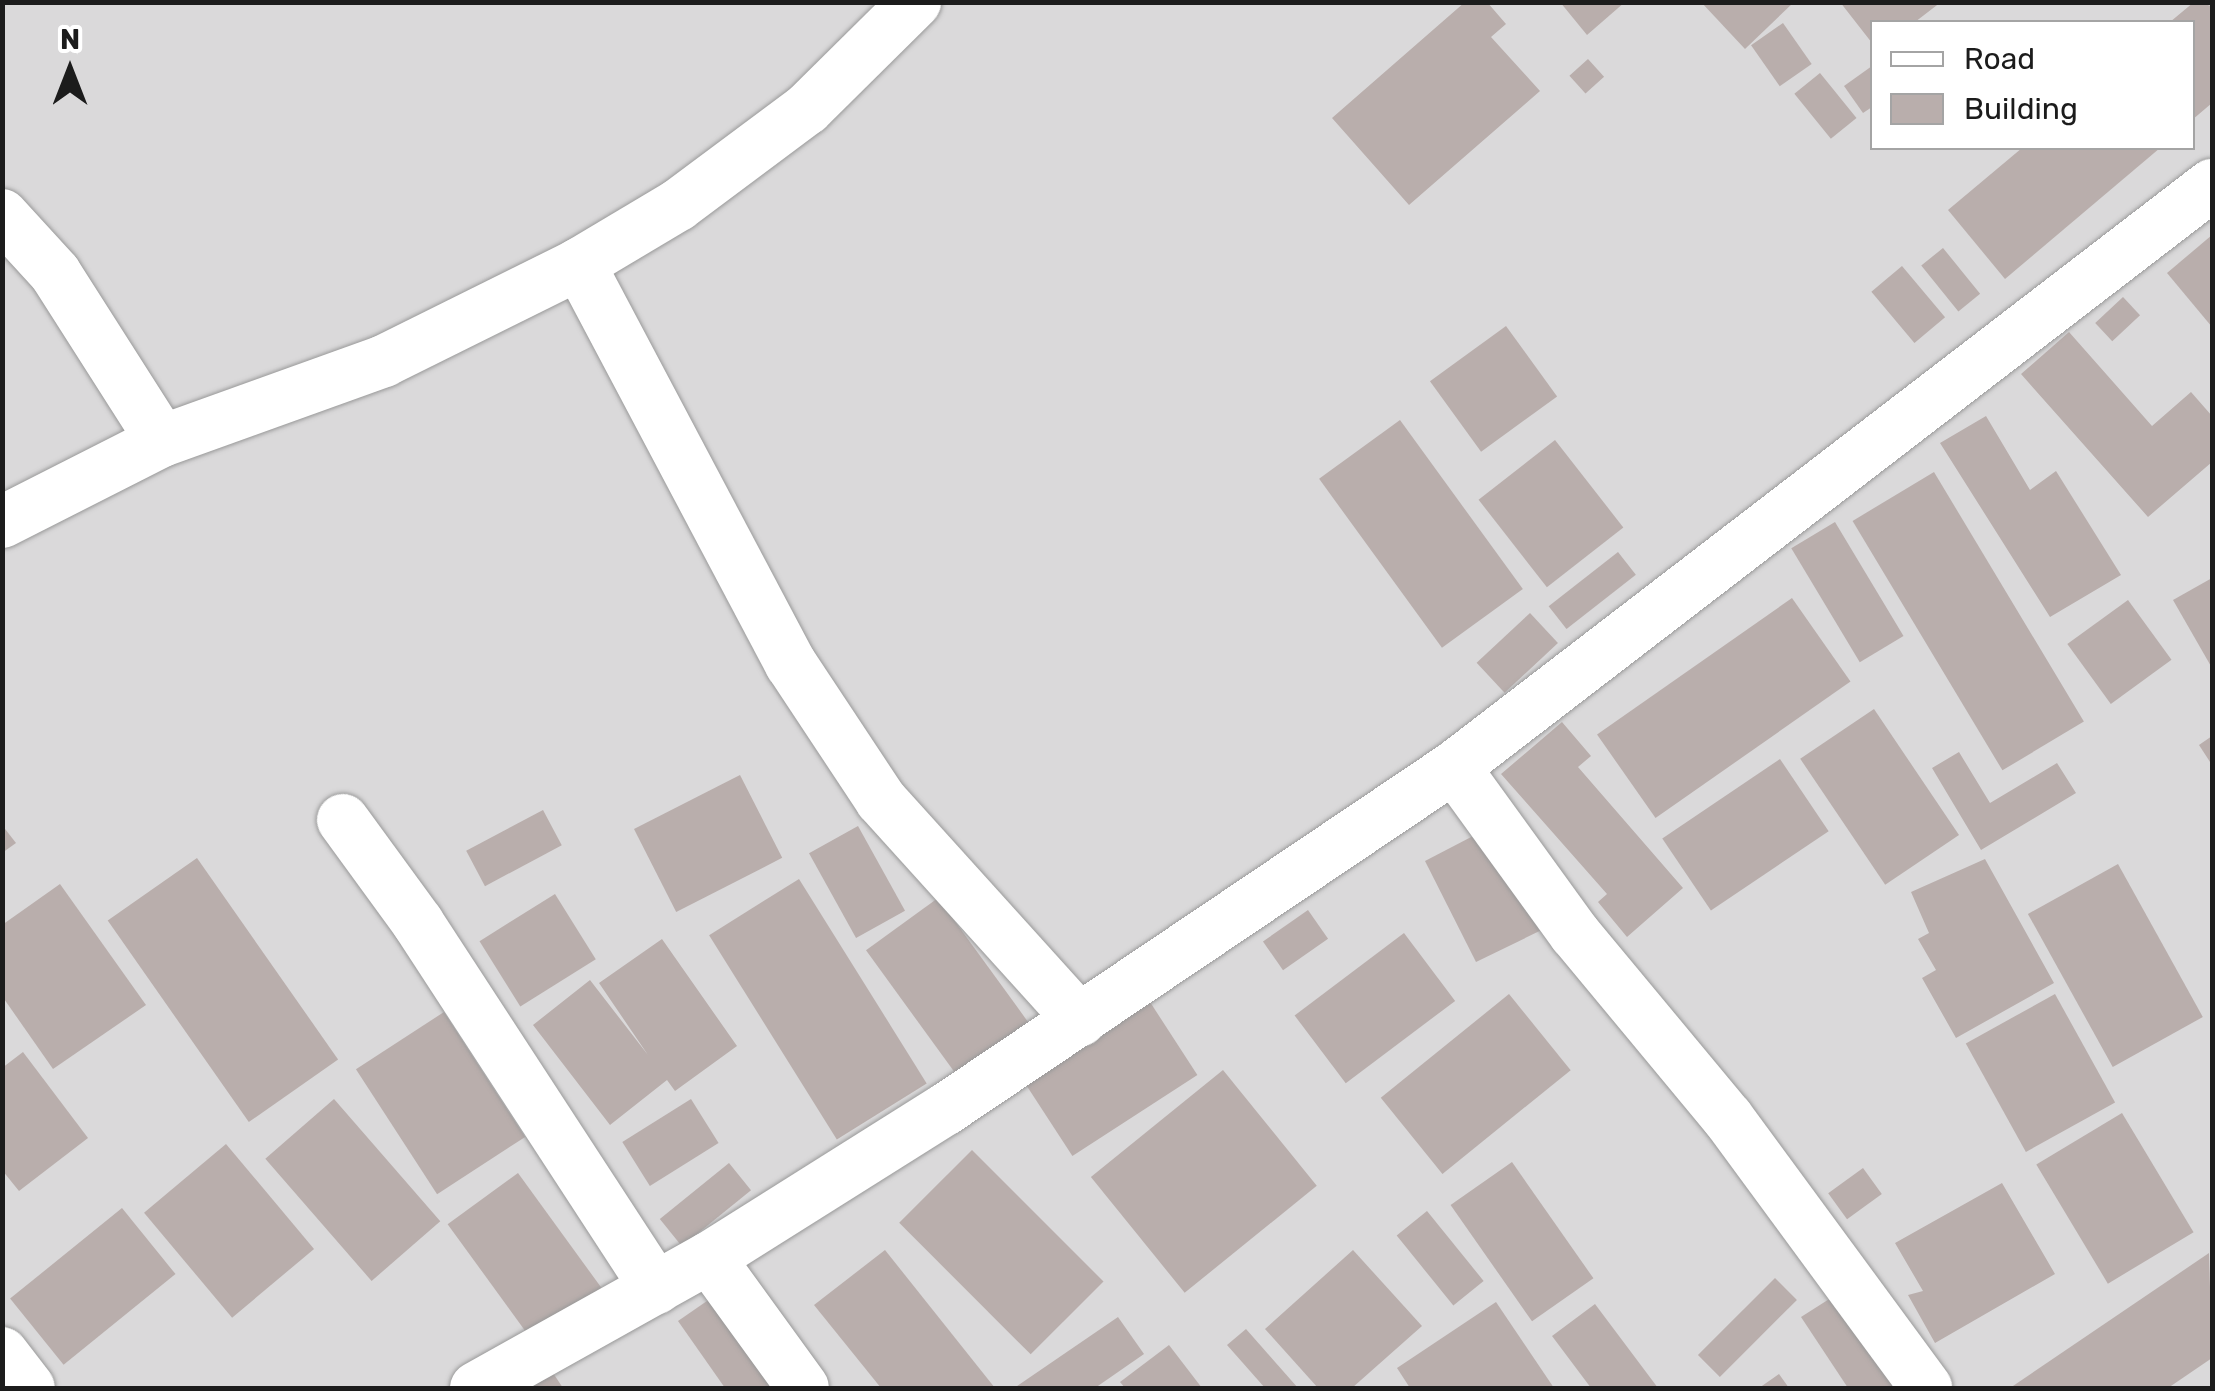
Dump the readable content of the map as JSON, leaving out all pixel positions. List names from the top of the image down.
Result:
{
  "legend": ["Road", "Building"],
  "north": "top"
}
